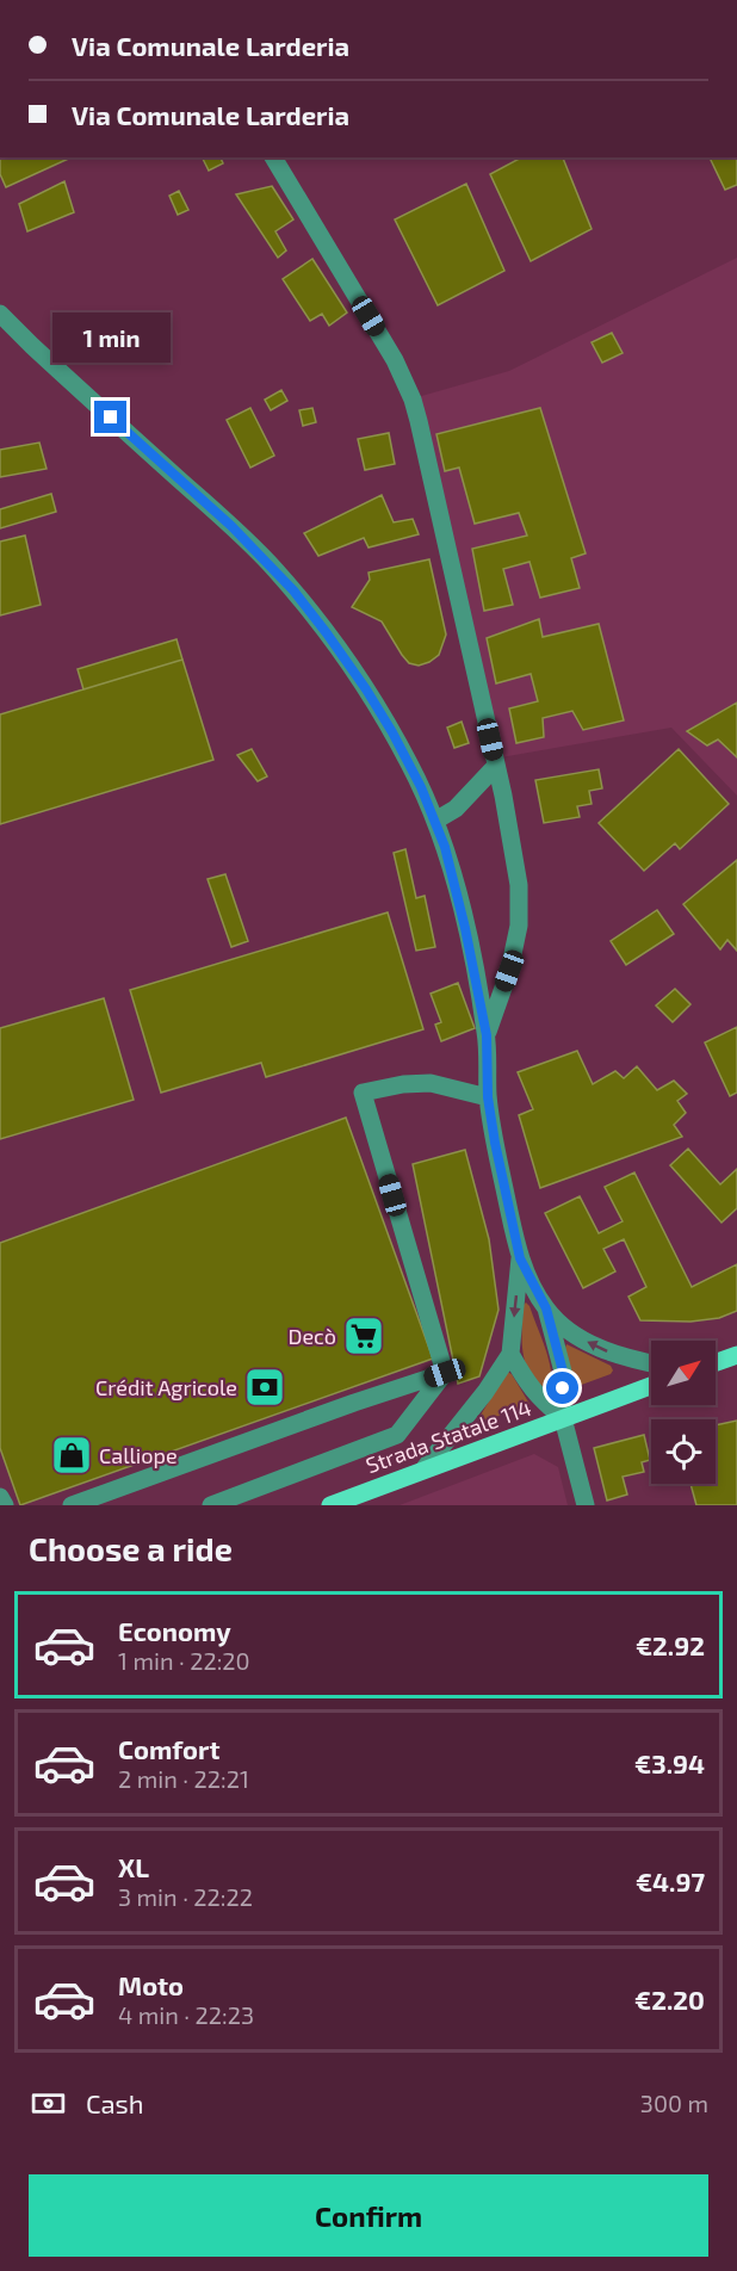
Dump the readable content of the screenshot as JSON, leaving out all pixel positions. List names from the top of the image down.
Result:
{
  "streets": {
    "main road": ["Strada Statale 114"]
  },
  "places": {
    "supermarket": ["Decò"],
    "bank": ["Crédit Agricole"],
    "shop": ["Calliope"]
  },
  "north": "top right",
  "page": {
    "banner": ["Via Comunale Larderia", "Via Comunale Larderia"],
    "bubble": "1 min",
    "heading": "Choose a ride",
    "list": [
      {
        "name": "Economy",
        "note": "1 min · 22:20",
        "value": "€2.92"
      },
      {
        "name": "Comfort",
        "note": "2 min · 22:21",
        "value": "€3.94"
      },
      {
        "name": "XL",
        "note": "3 min · 22:22",
        "value": "€4.97"
      },
      {
        "name": "Moto",
        "note": "4 min · 22:23",
        "value": "€2.20"
      }
    ],
    "pay": ["Cash", "300 m"],
    "buttons": "Confirm"
  }
}
